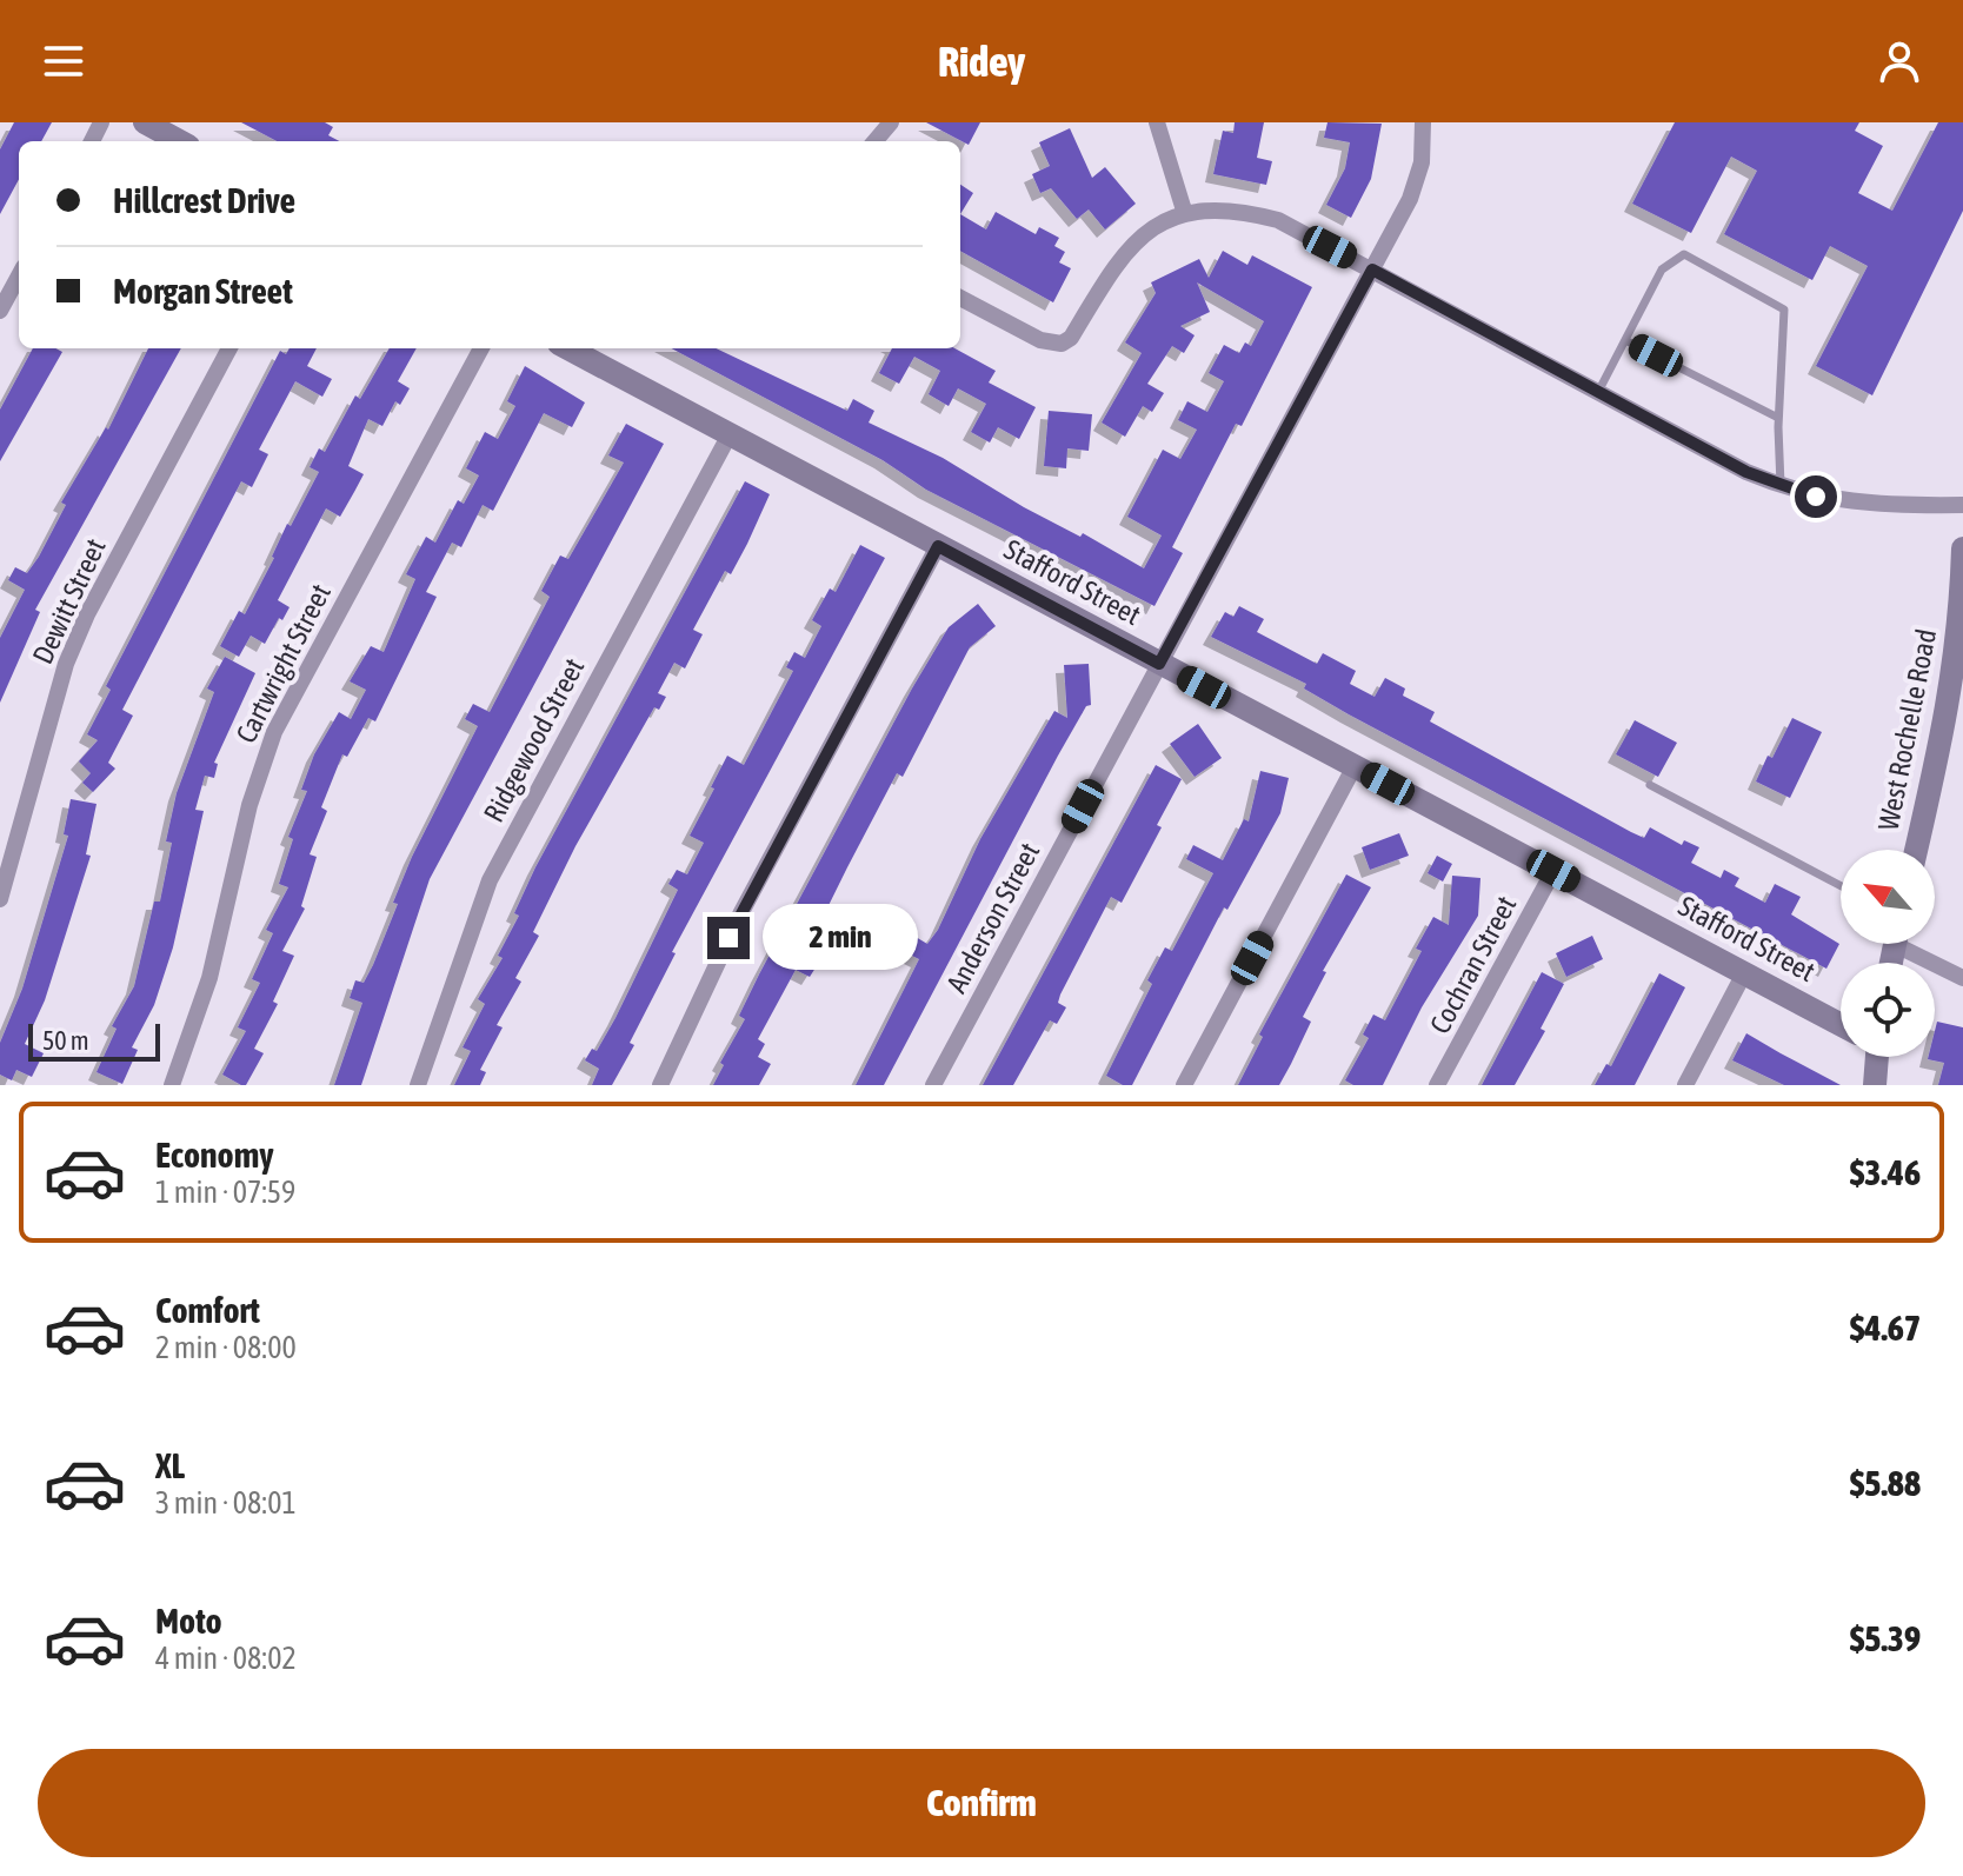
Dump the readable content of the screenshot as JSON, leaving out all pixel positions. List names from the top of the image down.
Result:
{
  "streets": {
    "street": [
      "Stafford Street",
      "Dewitt Street",
      "Cartwright Street",
      "West Rochelle Road",
      "Ridgewood Street",
      "Anderson Street",
      "Cochran Street"
    ]
  },
  "crossings": [
    ["Stafford Street", "Ridgewood Street"],
    ["Stafford Street", "Anderson Street"],
    ["Stafford Street", "Cochran Street"]
  ],
  "scale_bar": "50 m",
  "north": "top left",
  "page": {
    "header": "Ridey",
    "banner": ["Hillcrest Drive", "Morgan Street"],
    "bubble": "2 min",
    "scale": "50 m",
    "list": [
      {
        "name": "Economy",
        "note": "1 min · 07:59",
        "value": "$3.46"
      },
      {
        "name": "Comfort",
        "note": "2 min · 08:00",
        "value": "$4.67"
      },
      {
        "name": "XL",
        "note": "3 min · 08:01",
        "value": "$5.88"
      },
      {
        "name": "Moto",
        "note": "4 min · 08:02",
        "value": "$5.39"
      }
    ],
    "buttons": "Confirm"
  }
}
